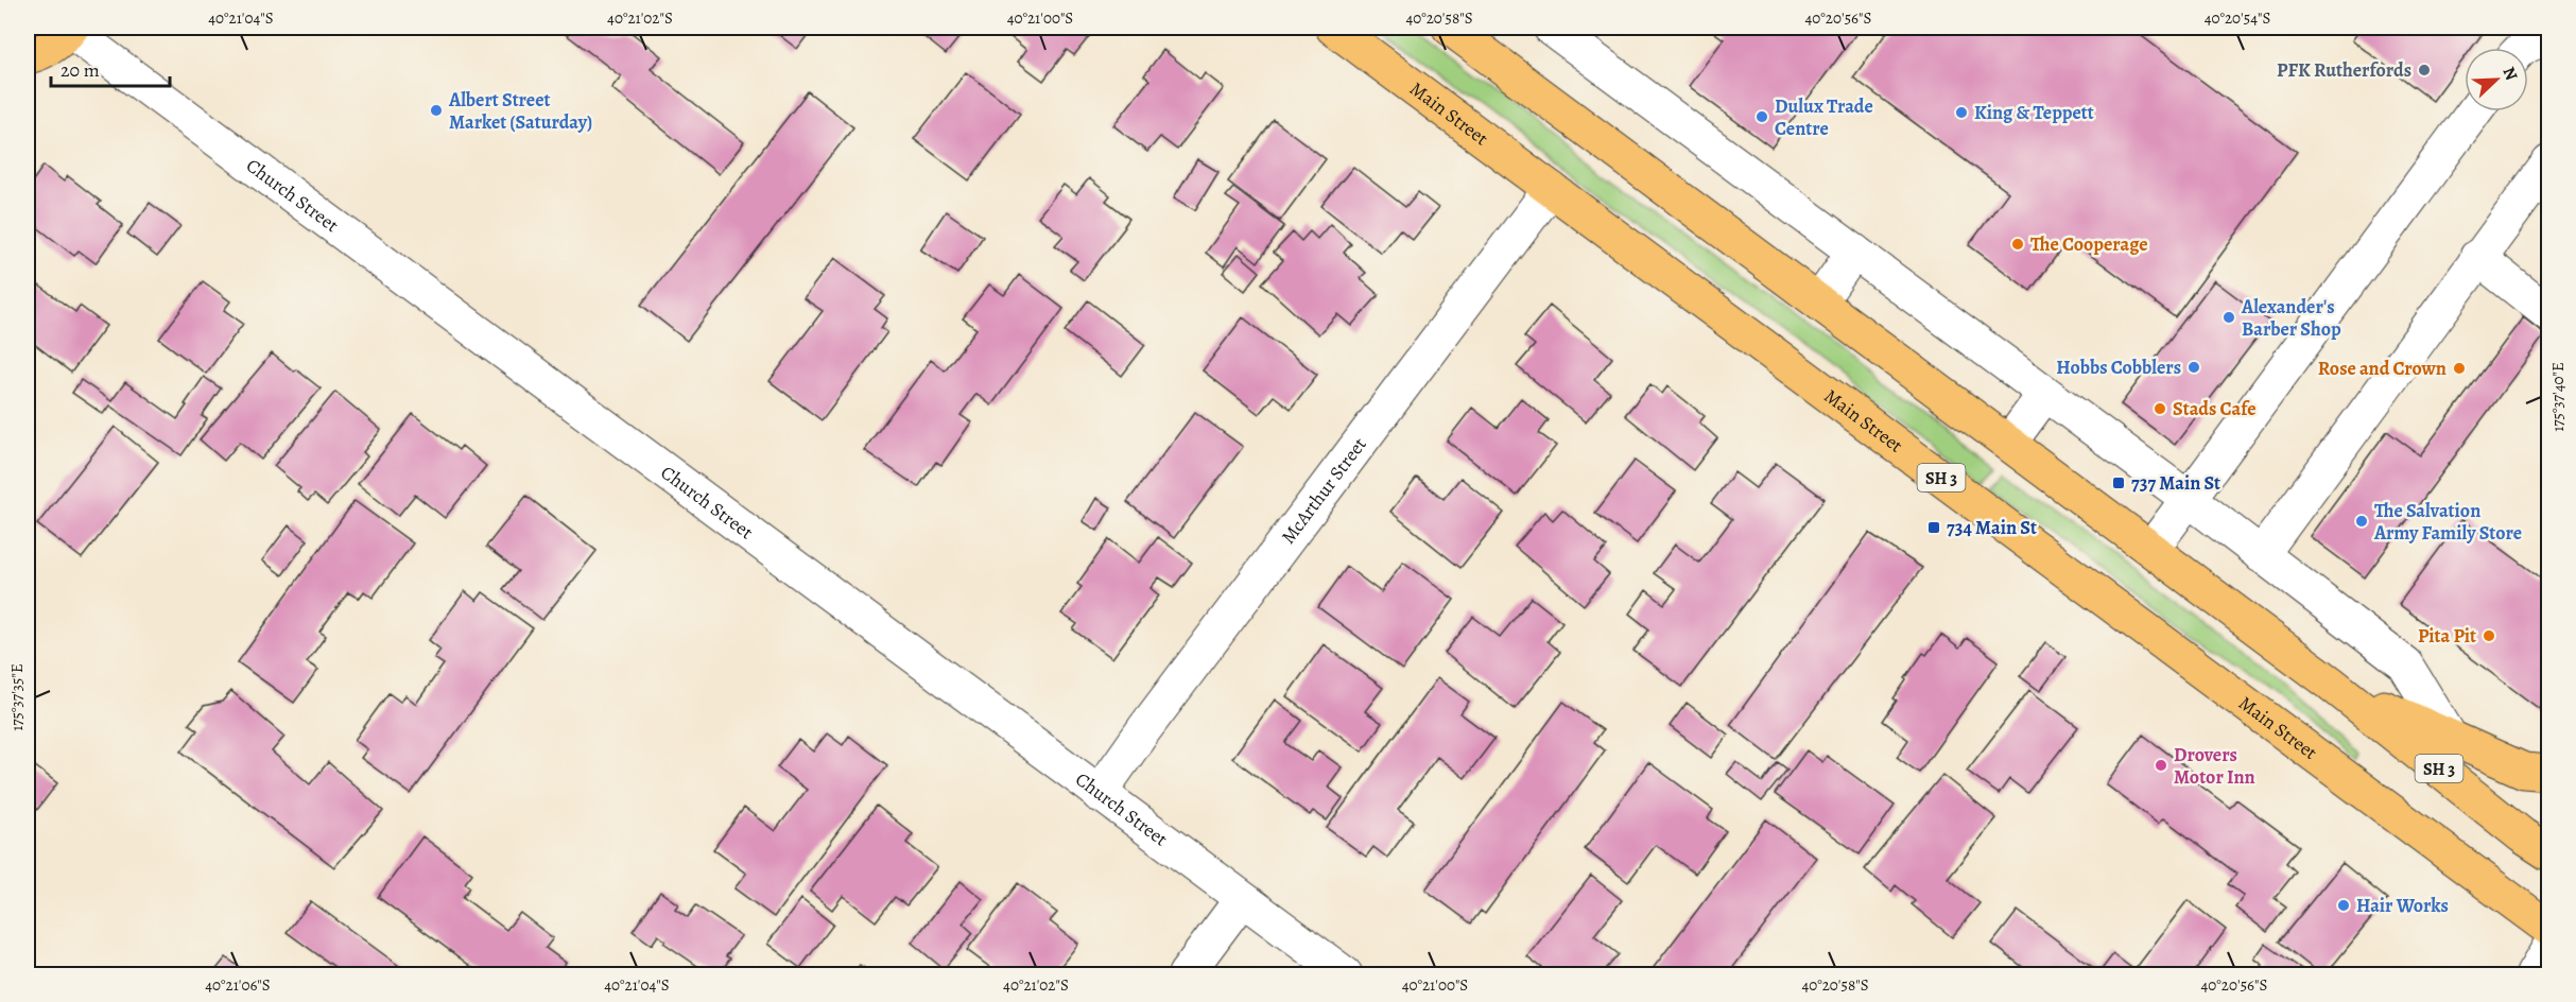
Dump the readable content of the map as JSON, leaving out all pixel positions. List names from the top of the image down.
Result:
{
  "streets": {
    "main road": ["Main Street", "SH 3"],
    "street": ["Church Street", "McArthur Street"]
  },
  "crossings": [
    ["Main Street", "McArthur Street"],
    ["Church Street", "McArthur Street"]
  ],
  "places": {
    "other": [
      "PFK Rutherfords",
      "Albert Street Market (Saturday)",
      "King & Teppett",
      "Dulux Trade Centre",
      "The Cooperage",
      "Alexander's Barber Shop",
      "Hobbs Cobblers",
      "Rose and Crown",
      "Stads Cafe",
      "The Salvation Army Family Store",
      "Pita Pit",
      "Drovers Motor Inn",
      "Hair Works"
    ],
    "transit": ["737 Main St", "734 Main St"]
  },
  "scale_bar": "20 m",
  "north": "top right",
  "coordinates": [
    "40°21'04\"S",
    "40°21'02\"S",
    "40°21'00\"S",
    "40°20'58\"S",
    "40°20'56\"S",
    "40°20'54\"S",
    "175°37'40\"E",
    "175°37'35\"E",
    "40°21'06\"S"
  ]
}
